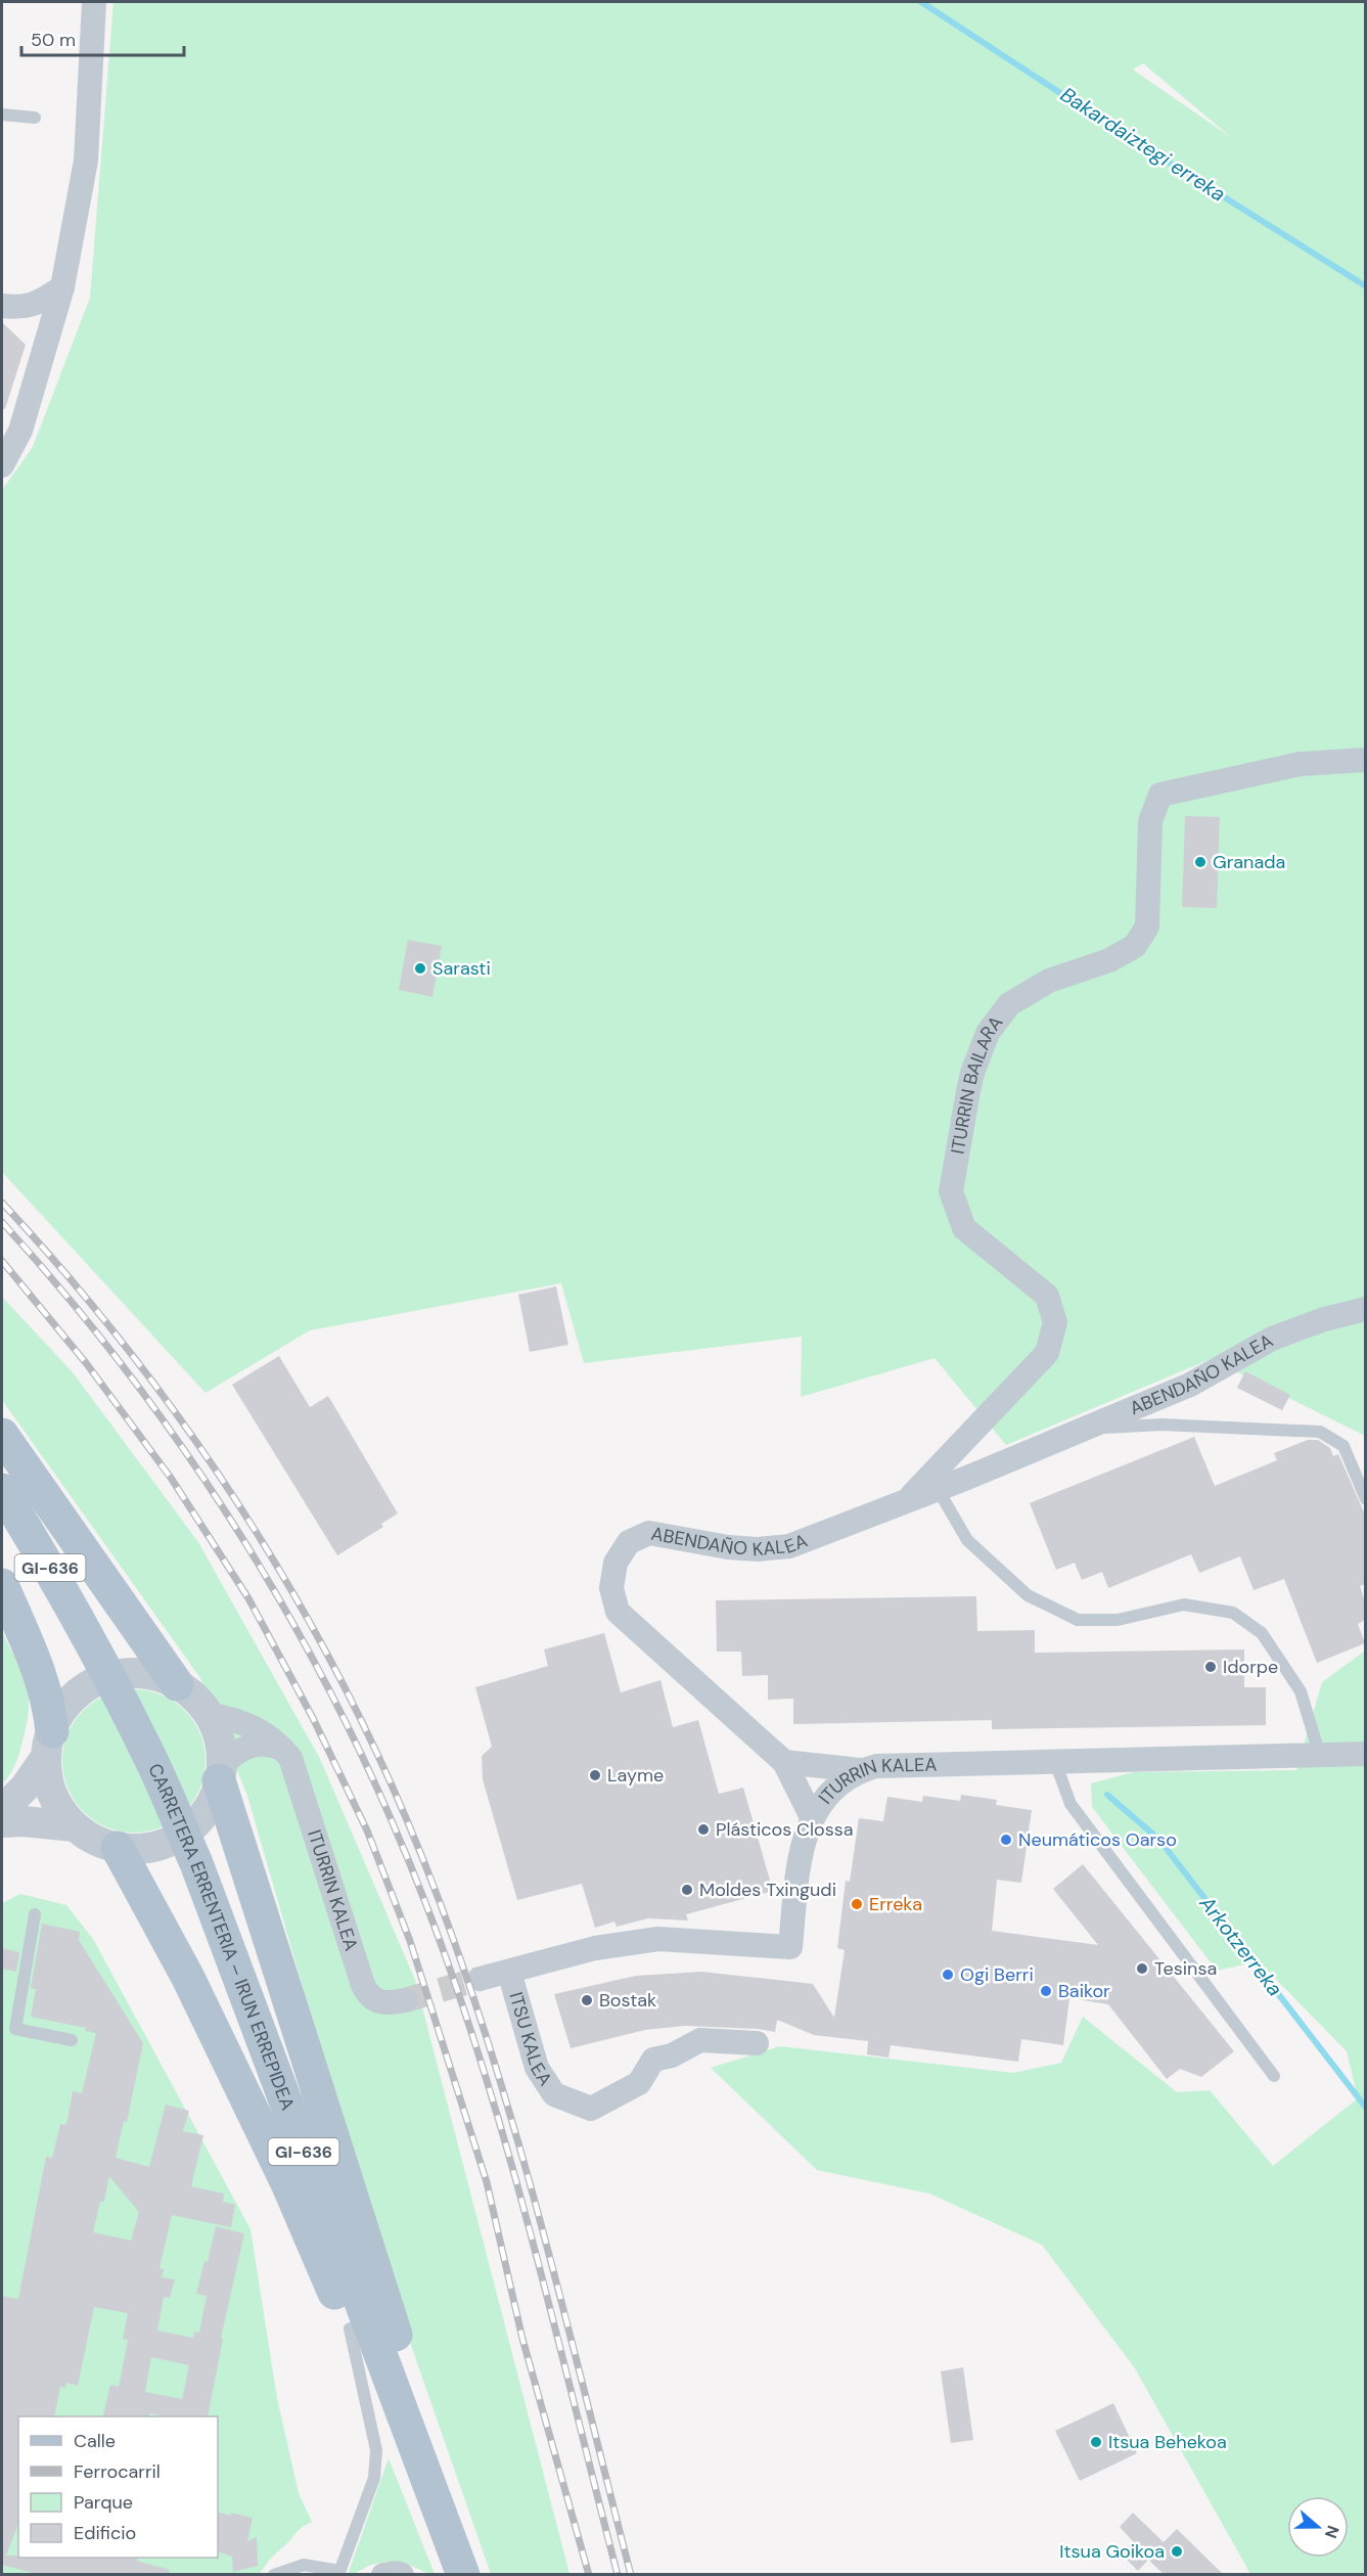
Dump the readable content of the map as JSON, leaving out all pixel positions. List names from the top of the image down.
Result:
{
  "streets": {
    "main road": ["GI-636", "CARRETERA ERRENTERIA – IRUN ERREPIDEA"],
    "street": [
      "ITURRIN BAILARA",
      "ABENDAÑO KALEA",
      "ITURRIN KALEA",
      "ITSU KALEA"
    ]
  },
  "crossings": [
    ["ITURRIN BAILARA", "ABENDAÑO KALEA"],
    ["ITURRIN KALEA", "ITSU KALEA"]
  ],
  "water": ["Bakardaiztegi erreka", "Arkotzerreka"],
  "places": [
    "Granada",
    "Sarasti",
    "Idorpe",
    "Layme",
    "Plásticos Clossa",
    "Neumáticos Oarso",
    "Moldes Txingudi",
    "Erreka",
    "Tesinsa",
    "Ogi Berri",
    "Baikor",
    "Bostak",
    "Itsua Behekoa",
    "Itsua Goikoa"
  ],
  "legend": [
    "Calle",
    "Ferrocarril",
    "Parque",
    "Edificio"
  ],
  "scale_bar": "50 m",
  "north": "right"
}
